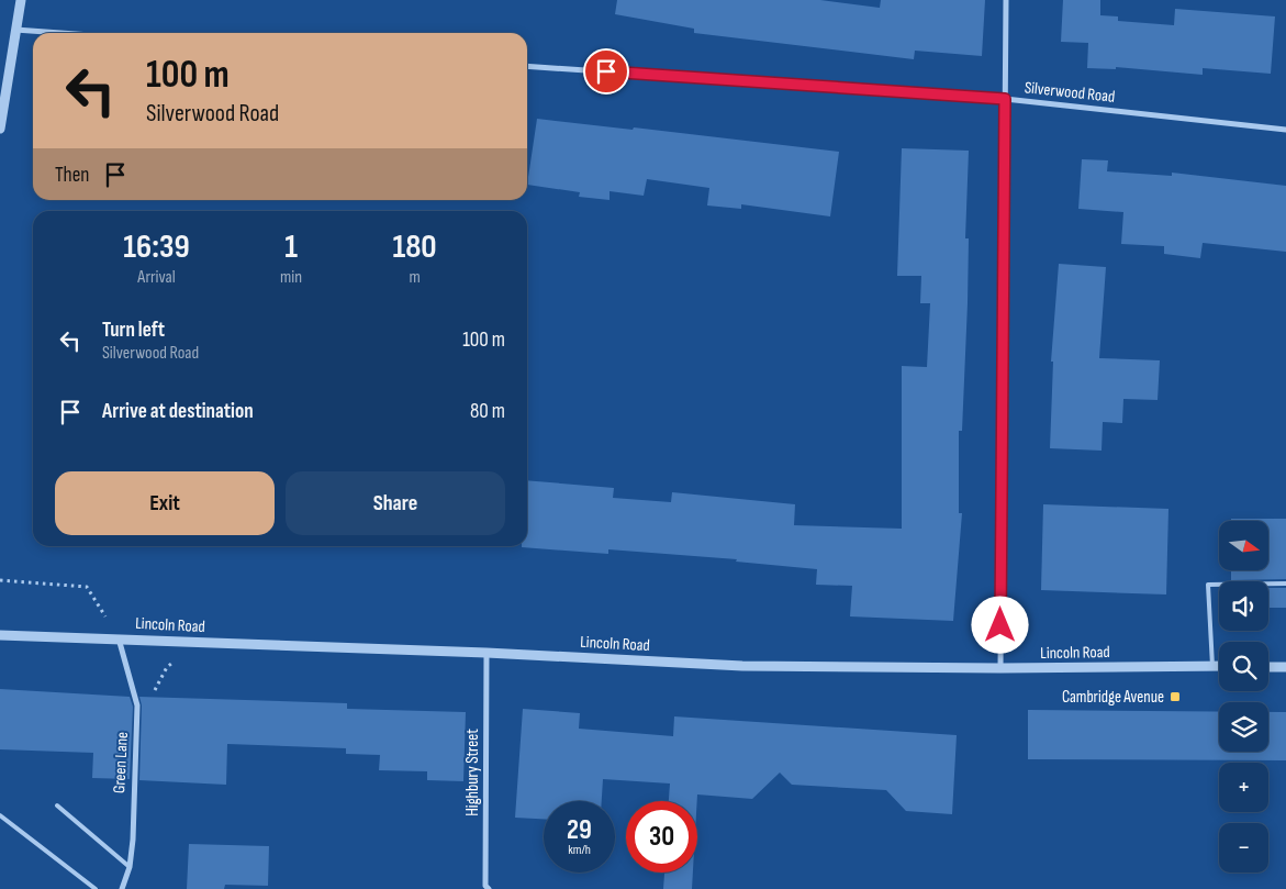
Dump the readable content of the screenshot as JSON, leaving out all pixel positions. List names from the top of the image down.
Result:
{
  "streets": {
    "street": [
      "Silverwood Road",
      "Lincoln Road",
      "Green Lane",
      "Highbury Street"
    ]
  },
  "crossings": [
    ["Lincoln Road", "Green Lane"],
    ["Lincoln Road", "Highbury Street"]
  ],
  "places": {
    "transit": ["Cambridge Avenue"]
  },
  "north": "right",
  "page": {
    "turn": ["100 m", "Silverwood Road"],
    "then": "Then",
    "eta": [
      "16:39",
      "Arrival",
      "1",
      "min",
      "180",
      "m"
    ],
    "list": [
      {
        "name": "Turn left",
        "note": "Silverwood Road",
        "value": "100 m"
      },
      {
        "name": "Arrive at destination",
        "value": "80 m"
      }
    ],
    "buttons": ["Exit", "Share"],
    "map_buttons": ["+", "−"],
    "speed": "29 km/h",
    "limit": "30"
  }
}
